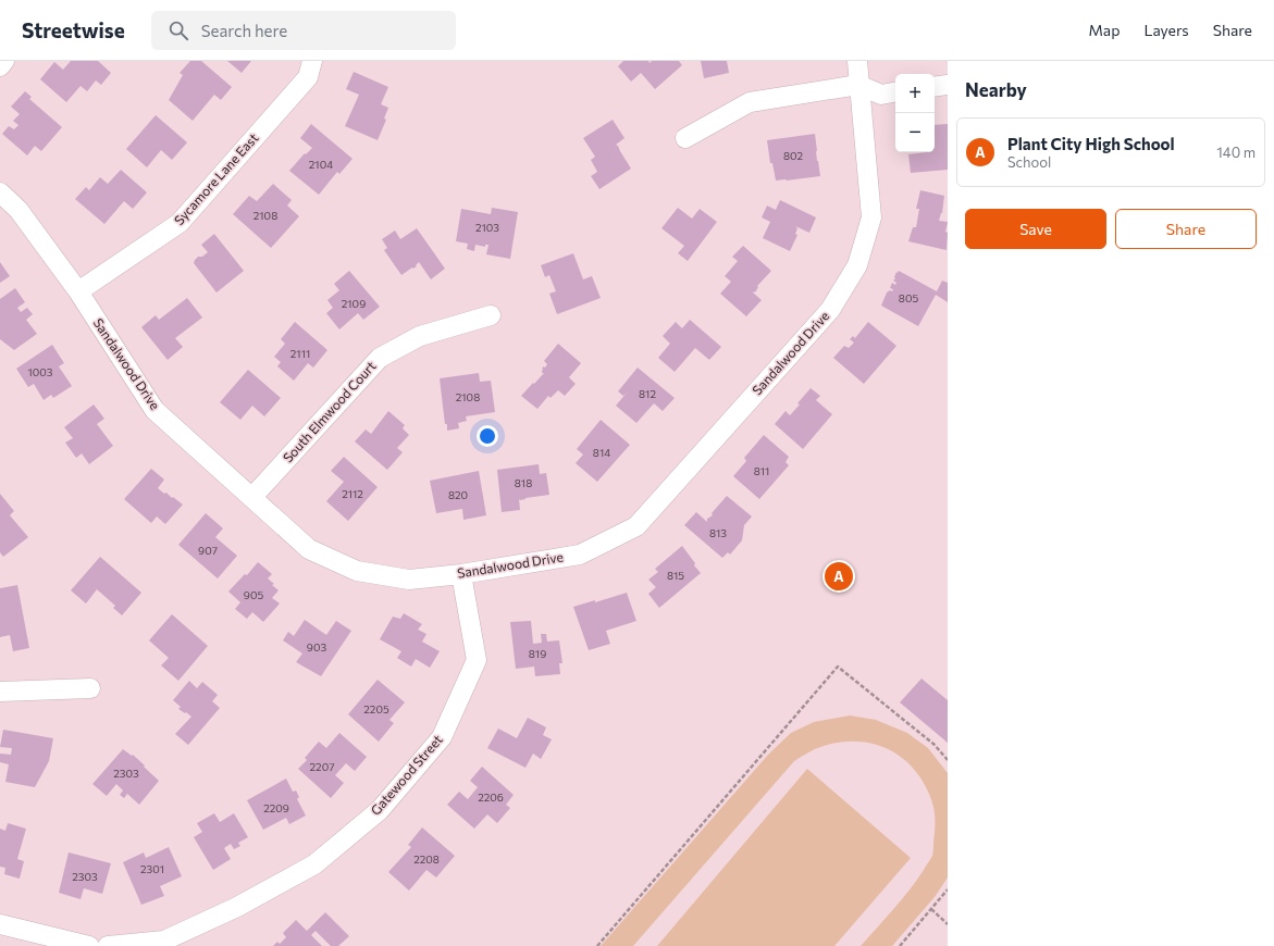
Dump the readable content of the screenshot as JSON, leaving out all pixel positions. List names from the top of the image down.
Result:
{
  "streets": {
    "street": [
      "Sycamore Lane East",
      "Sandalwood Drive",
      "South Elmwood Court",
      "Gatewood Street"
    ]
  },
  "crossings": [
    ["Sycamore Lane East", "Sandalwood Drive"],
    ["Sandalwood Drive", "South Elmwood Court"],
    ["Sandalwood Drive", "Gatewood Street"]
  ],
  "house_numbers": [
    "802",
    "2104",
    "2108",
    "2103",
    "805",
    "2109",
    "2111",
    "1003",
    "812",
    "2108",
    "814",
    "811",
    "818",
    "2112",
    "820",
    "813",
    "907",
    "815",
    "905",
    "903",
    "819",
    "2205",
    "2207",
    "2303",
    "2206",
    "2209",
    "2208",
    "2301",
    "2303"
  ],
  "page": {
    "header": "Streetwise",
    "search": "Search here",
    "nav": ["Map", "Layers", "Share"],
    "heading": "Nearby",
    "map_buttons": ["+", "−"],
    "list": [
      {
        "mark": "A",
        "name": "Plant City High School",
        "note": "School",
        "value": "140 m"
      }
    ],
    "buttons": ["Save", "Share"],
    "pins": "A"
  }
}
